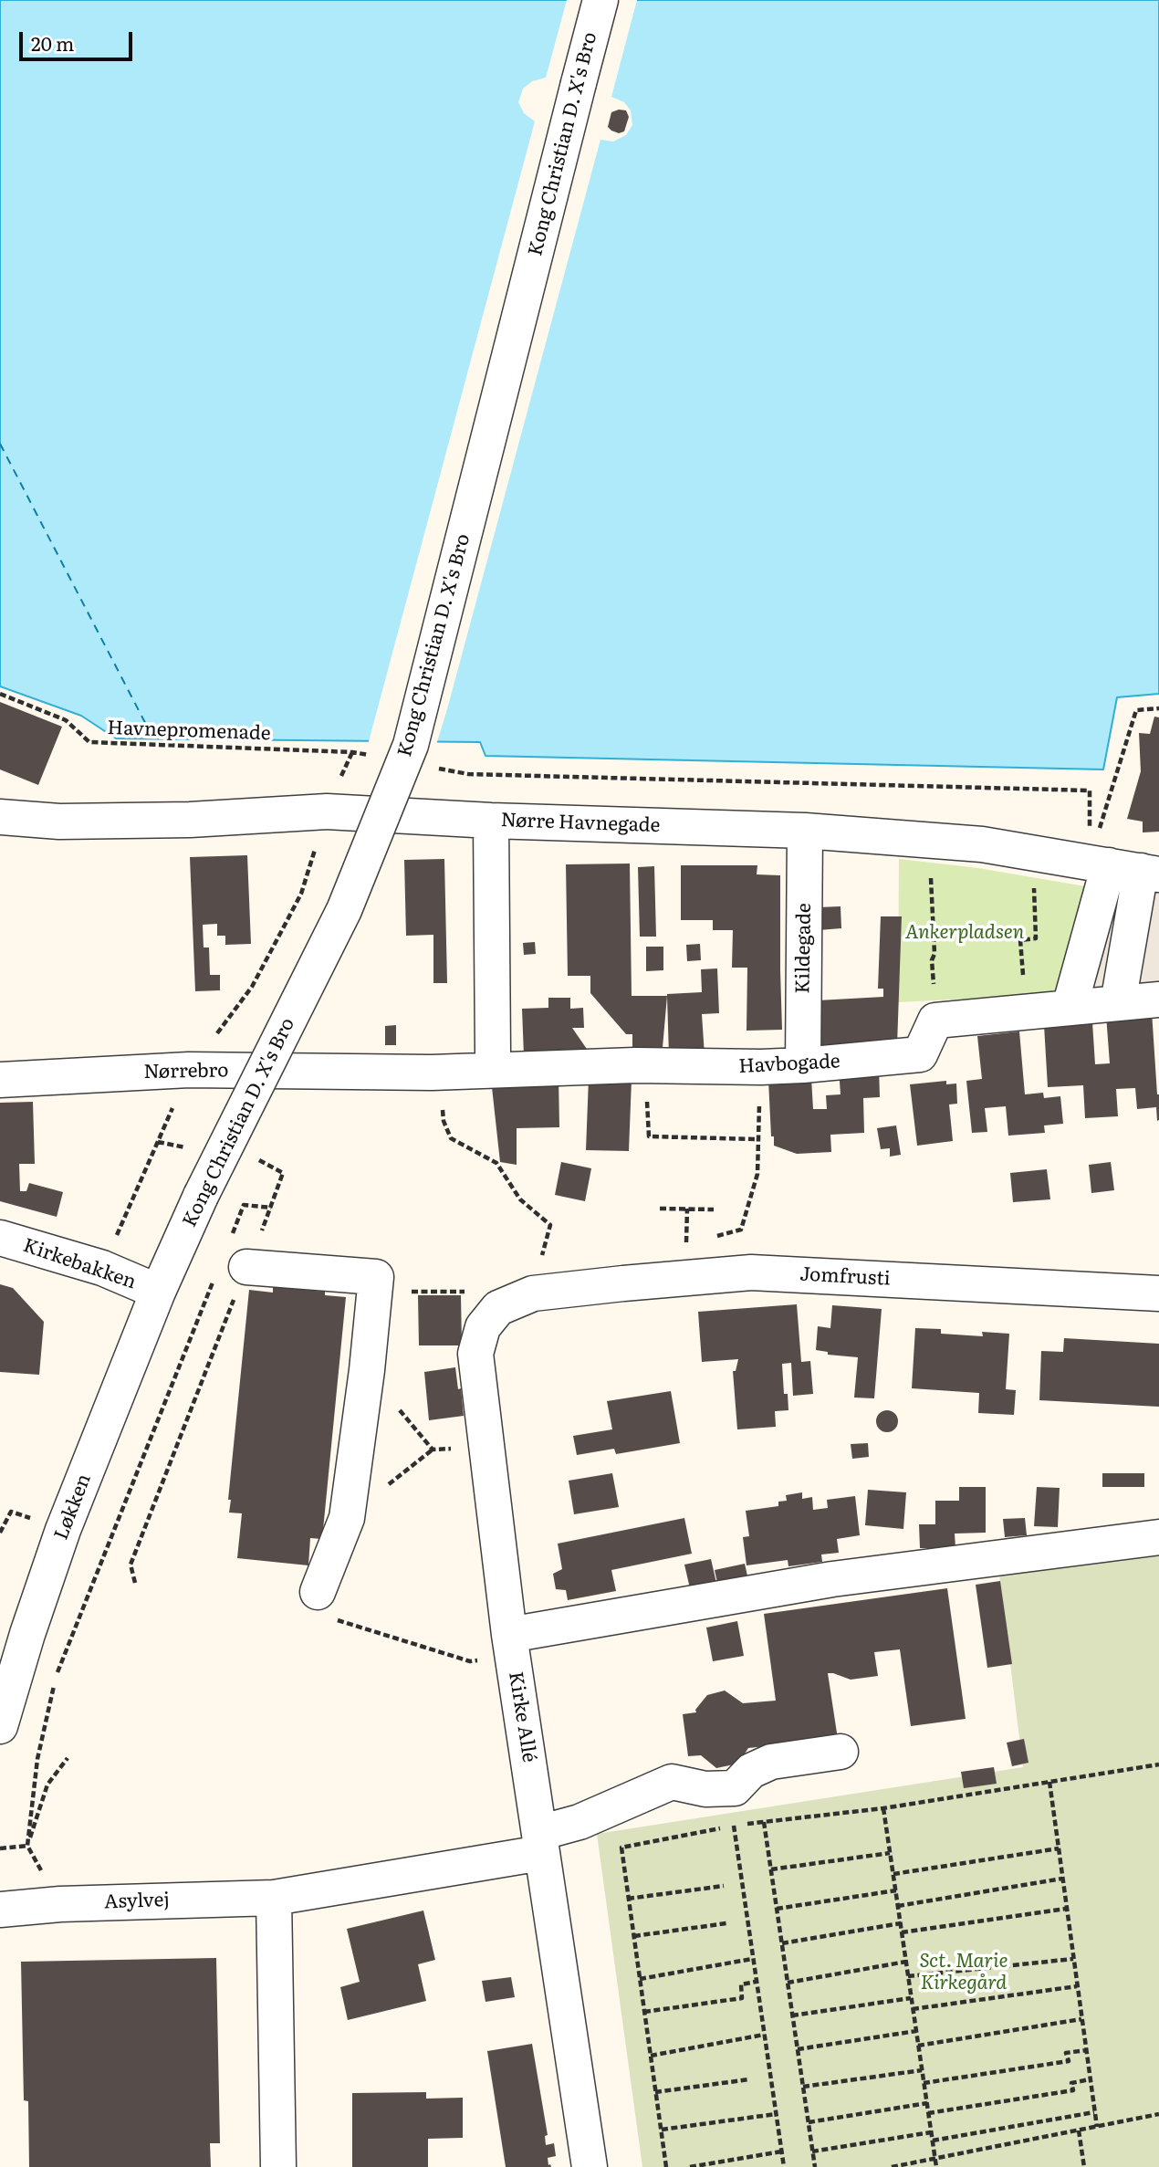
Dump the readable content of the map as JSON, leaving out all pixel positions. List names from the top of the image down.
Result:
{
  "streets": {
    "street": [
      "Kong Christian D. X's Bro",
      "Nørre Havnegade",
      "Kildegade",
      "Havbogade",
      "Nørrebro",
      "Kirkebakken",
      "Jomfrusti",
      "Løkken",
      "Kirke Allé",
      "Asylvej"
    ],
    "path": ["Havnepromenade"]
  },
  "crossings": [
    ["Kong Christian D. X's Bro", "Kirkebakken"],
    ["Kong Christian D. X's Bro", "Løkken"],
    ["Havnepromenade", "Nørre Havnegade"],
    ["Nørre Havnegade", "Kildegade"],
    ["Kildegade", "Havbogade"],
    ["Havbogade", "Nørrebro"],
    ["Kirkebakken", "Løkken"],
    ["Jomfrusti", "Kirke Allé"],
    ["Kirke Allé", "Asylvej"]
  ],
  "parks": ["Ankerpladsen", "Sct. Marie Kirkegård"],
  "scale_bar": "20 m"
}
